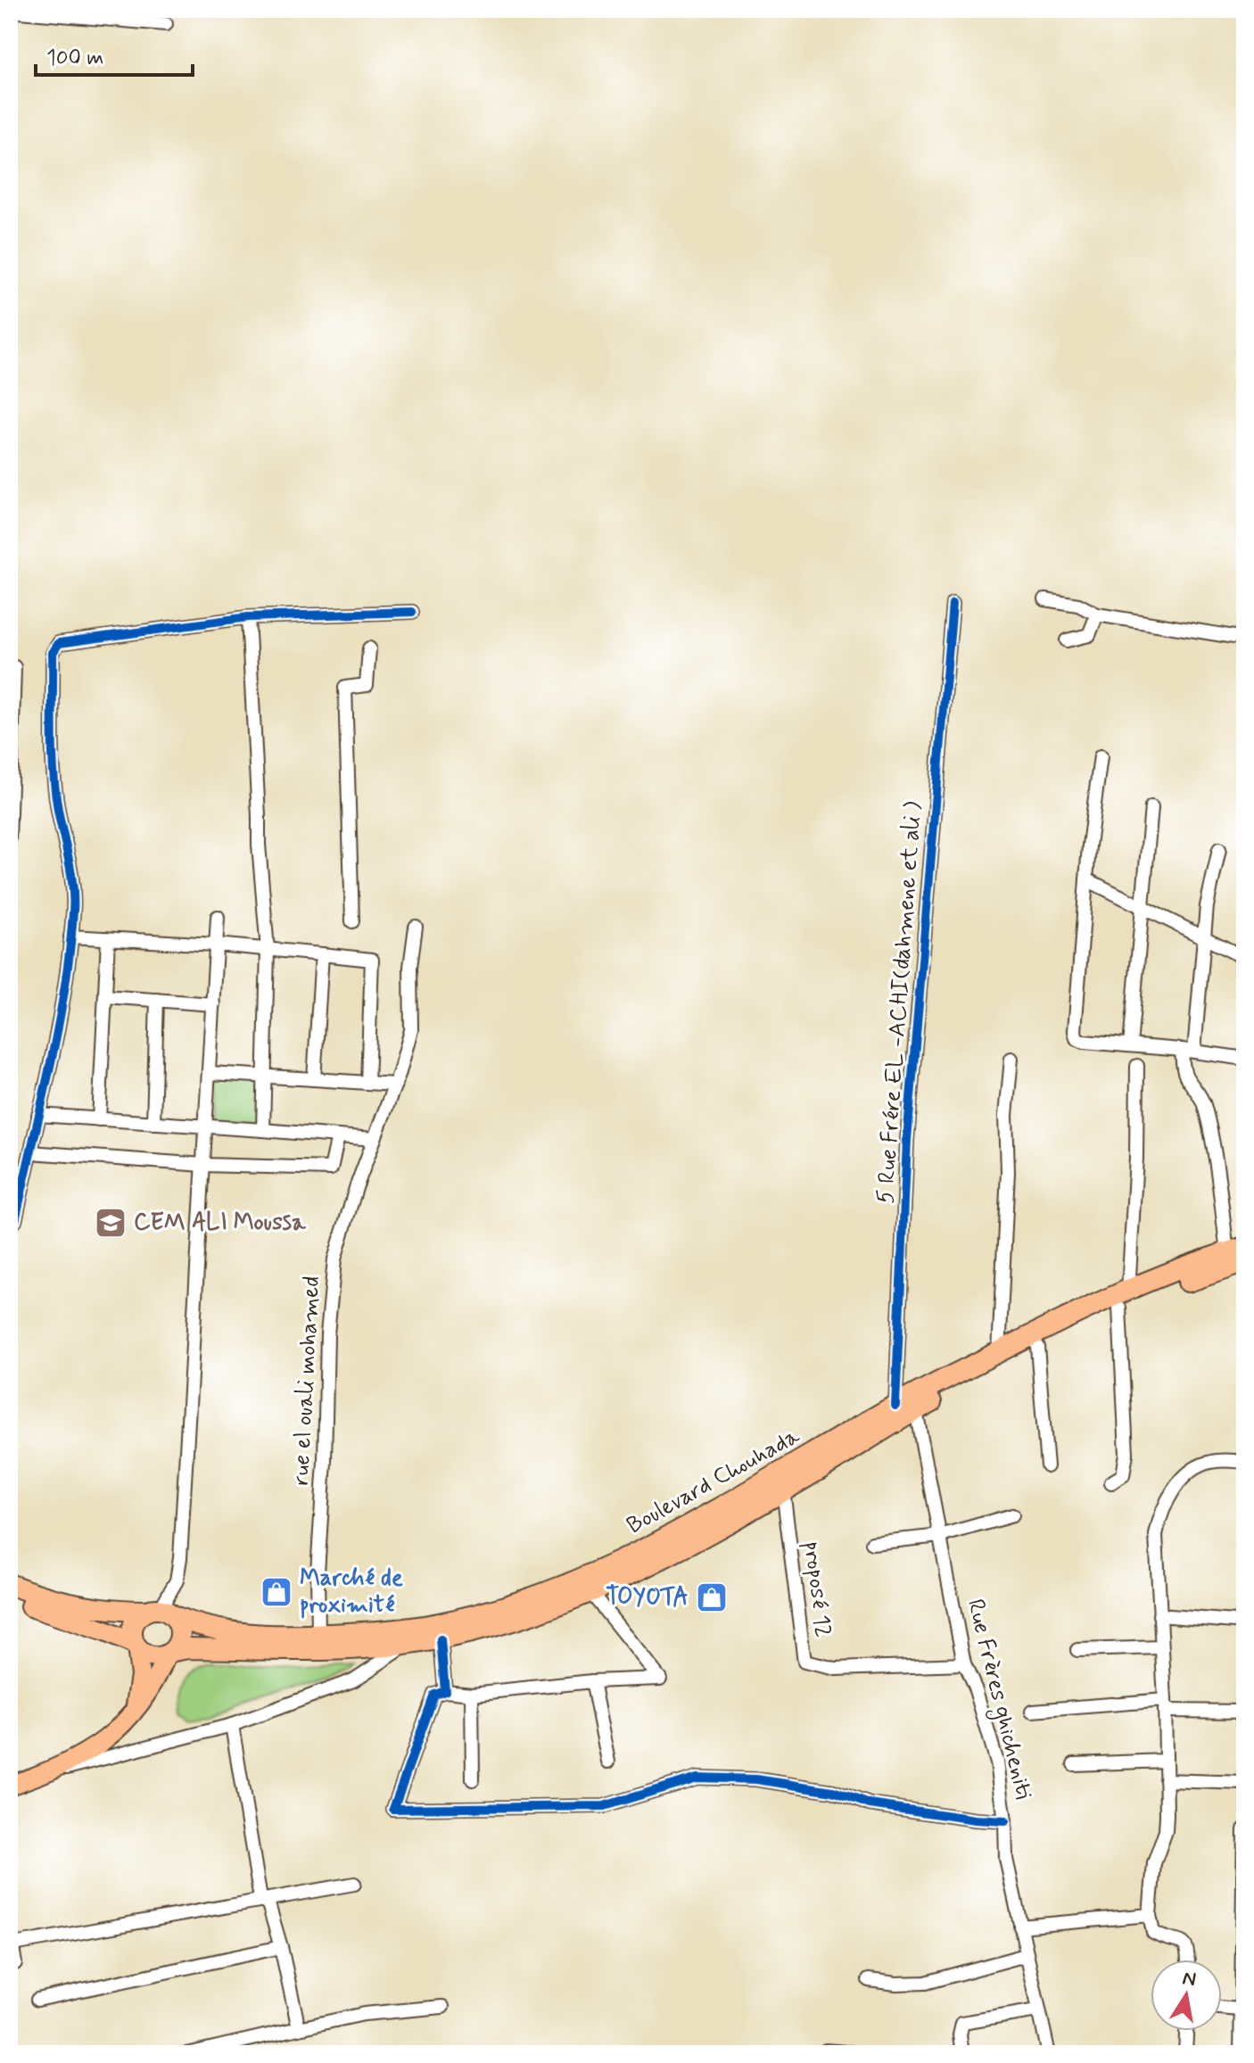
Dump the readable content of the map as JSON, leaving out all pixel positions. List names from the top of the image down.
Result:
{
  "streets": {
    "highway": ["Boulevard Chouhada"],
    "street": [
      "5 Rue Frére EL -ACHI(dahmene et ali )",
      "rue el ouali mohamed",
      "proposé 12",
      "Rue Frères ghicheniti"
    ]
  },
  "crossings": [
    ["5 Rue Frére EL -ACHI(dahmene et ali )", "Boulevard Chouhada"],
    ["rue el ouali mohamed", "Boulevard Chouhada"],
    ["Boulevard Chouhada", "Rue Frères ghicheniti"],
    ["proposé 12", "Rue Frères ghicheniti"]
  ],
  "places": {
    "school or university": ["CEM ALI Moussa"],
    "shop": ["Marché de proximité", "TOYOTA"]
  },
  "scale_bar": "100 m",
  "north": "top"
}
